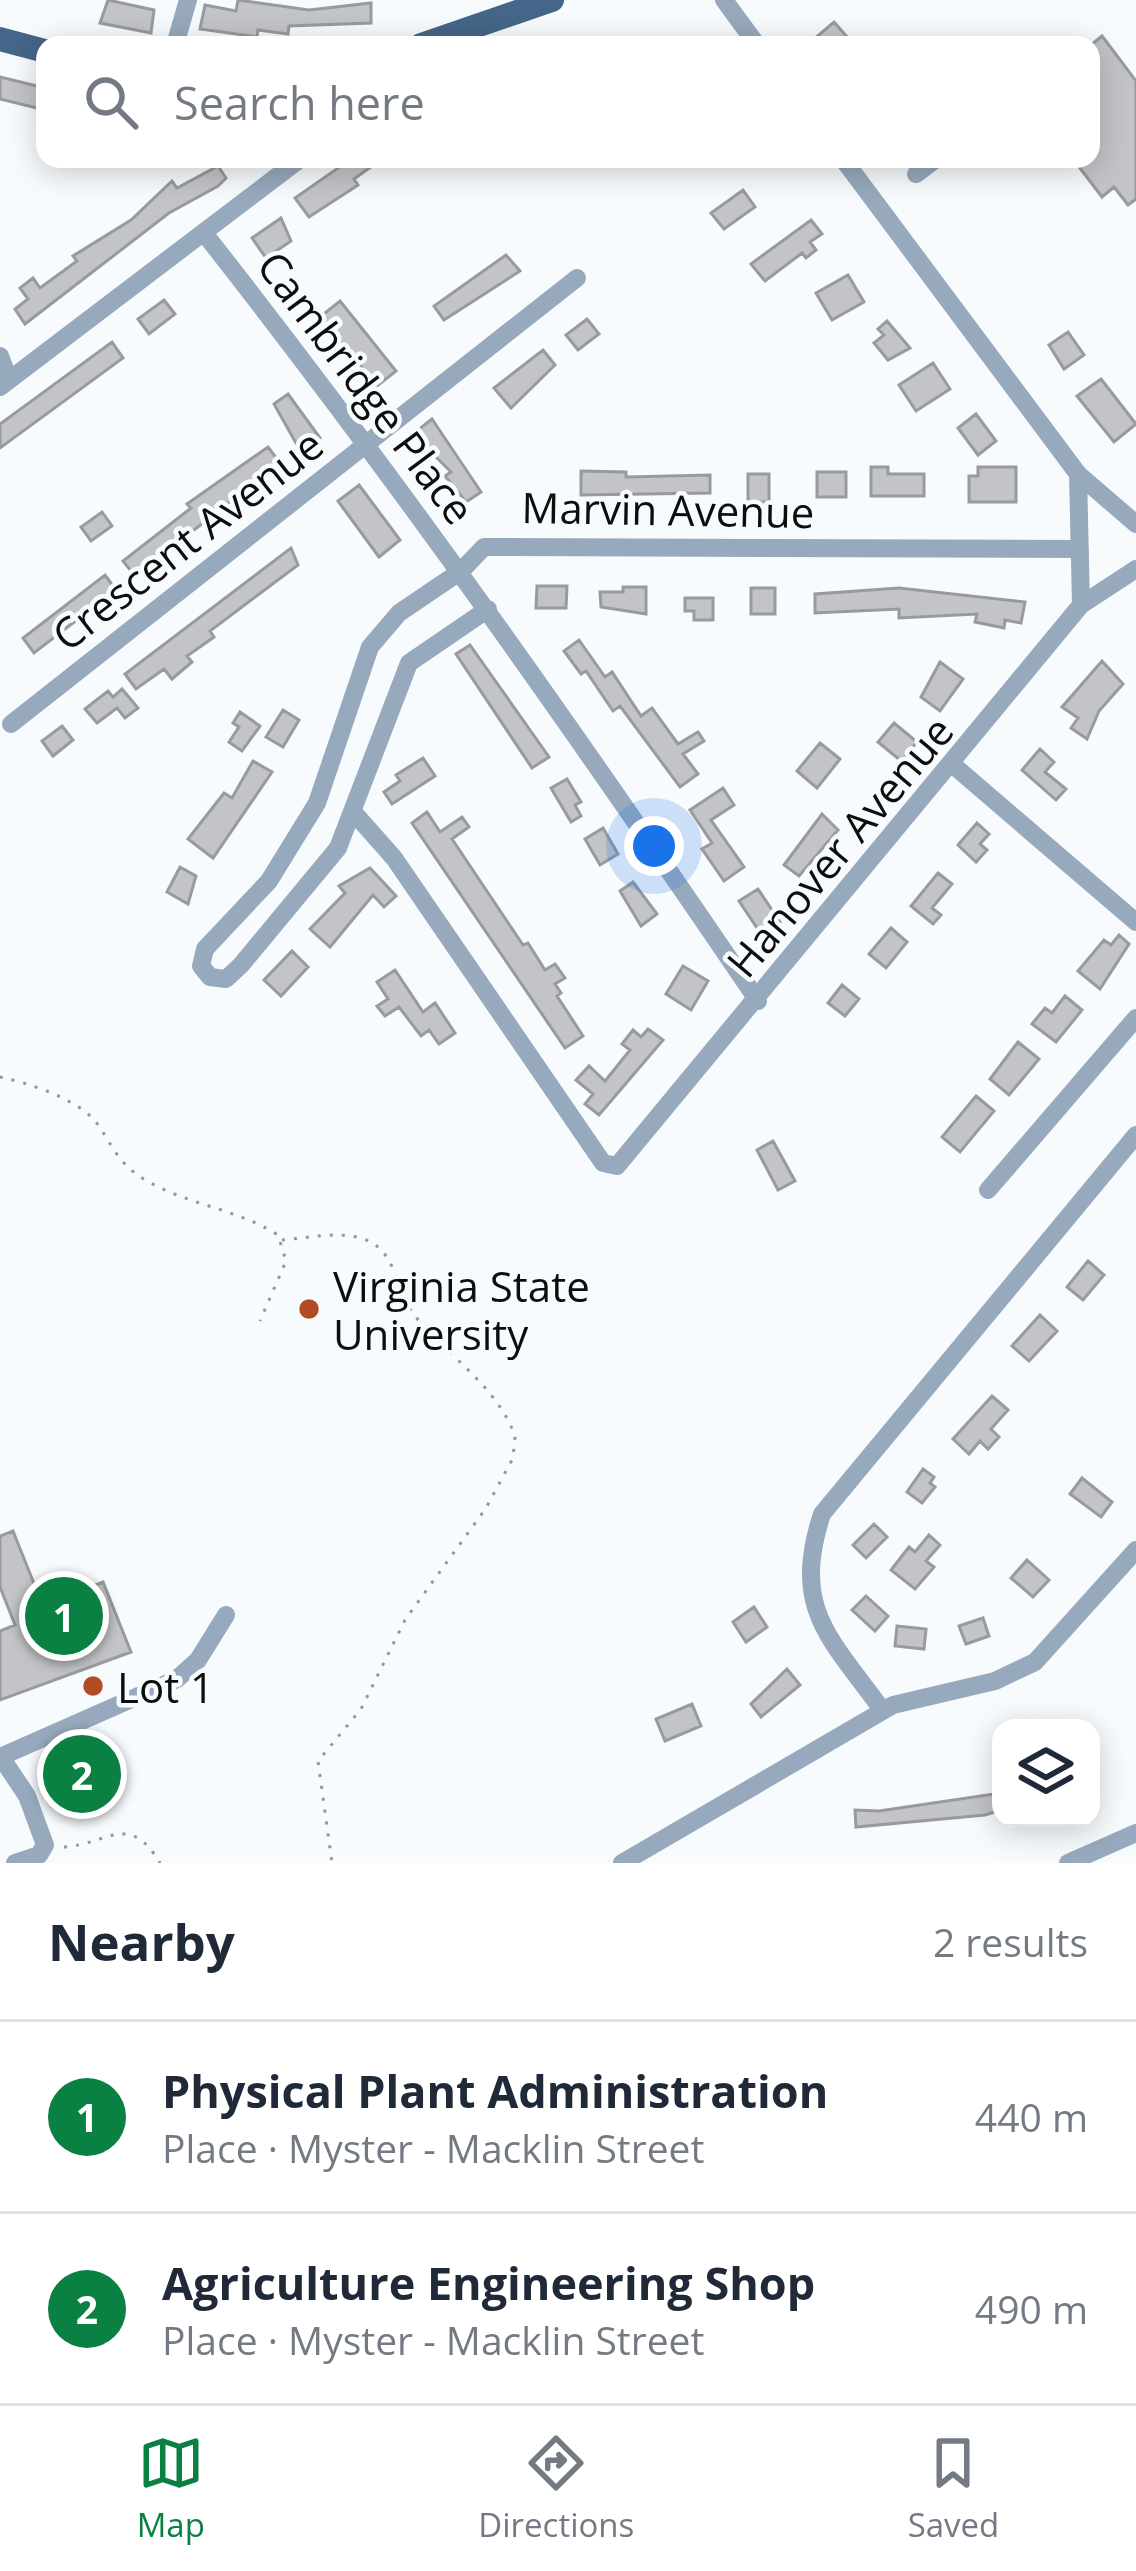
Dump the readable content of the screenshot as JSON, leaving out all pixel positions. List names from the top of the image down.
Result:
{
  "streets": {
    "street": [
      "Cambridge Place",
      "Marvin Avenue",
      "Crescent Avenue",
      "Hanover Avenue"
    ]
  },
  "crossings": [
    ["Cambridge Place", "Marvin Avenue"],
    ["Cambridge Place", "Crescent Avenue"],
    ["Cambridge Place", "Hanover Avenue"],
    ["Marvin Avenue", "Hanover Avenue"]
  ],
  "places": ["Virginia State University", "Lot 1"],
  "page": {
    "search": "Search here",
    "pins": ["1", "2"],
    "heading": ["Nearby", "2 results"],
    "list": [
      {
        "mark": "1",
        "name": "Physical Plant Administration",
        "note": "Place · Myster - Macklin Street",
        "value": "440 m"
      },
      {
        "mark": "2",
        "name": "Agriculture Engineering Shop",
        "note": "Place · Myster - Macklin Street",
        "value": "490 m"
      }
    ],
    "nav": ["Map", "Directions", "Saved"]
  }
}
